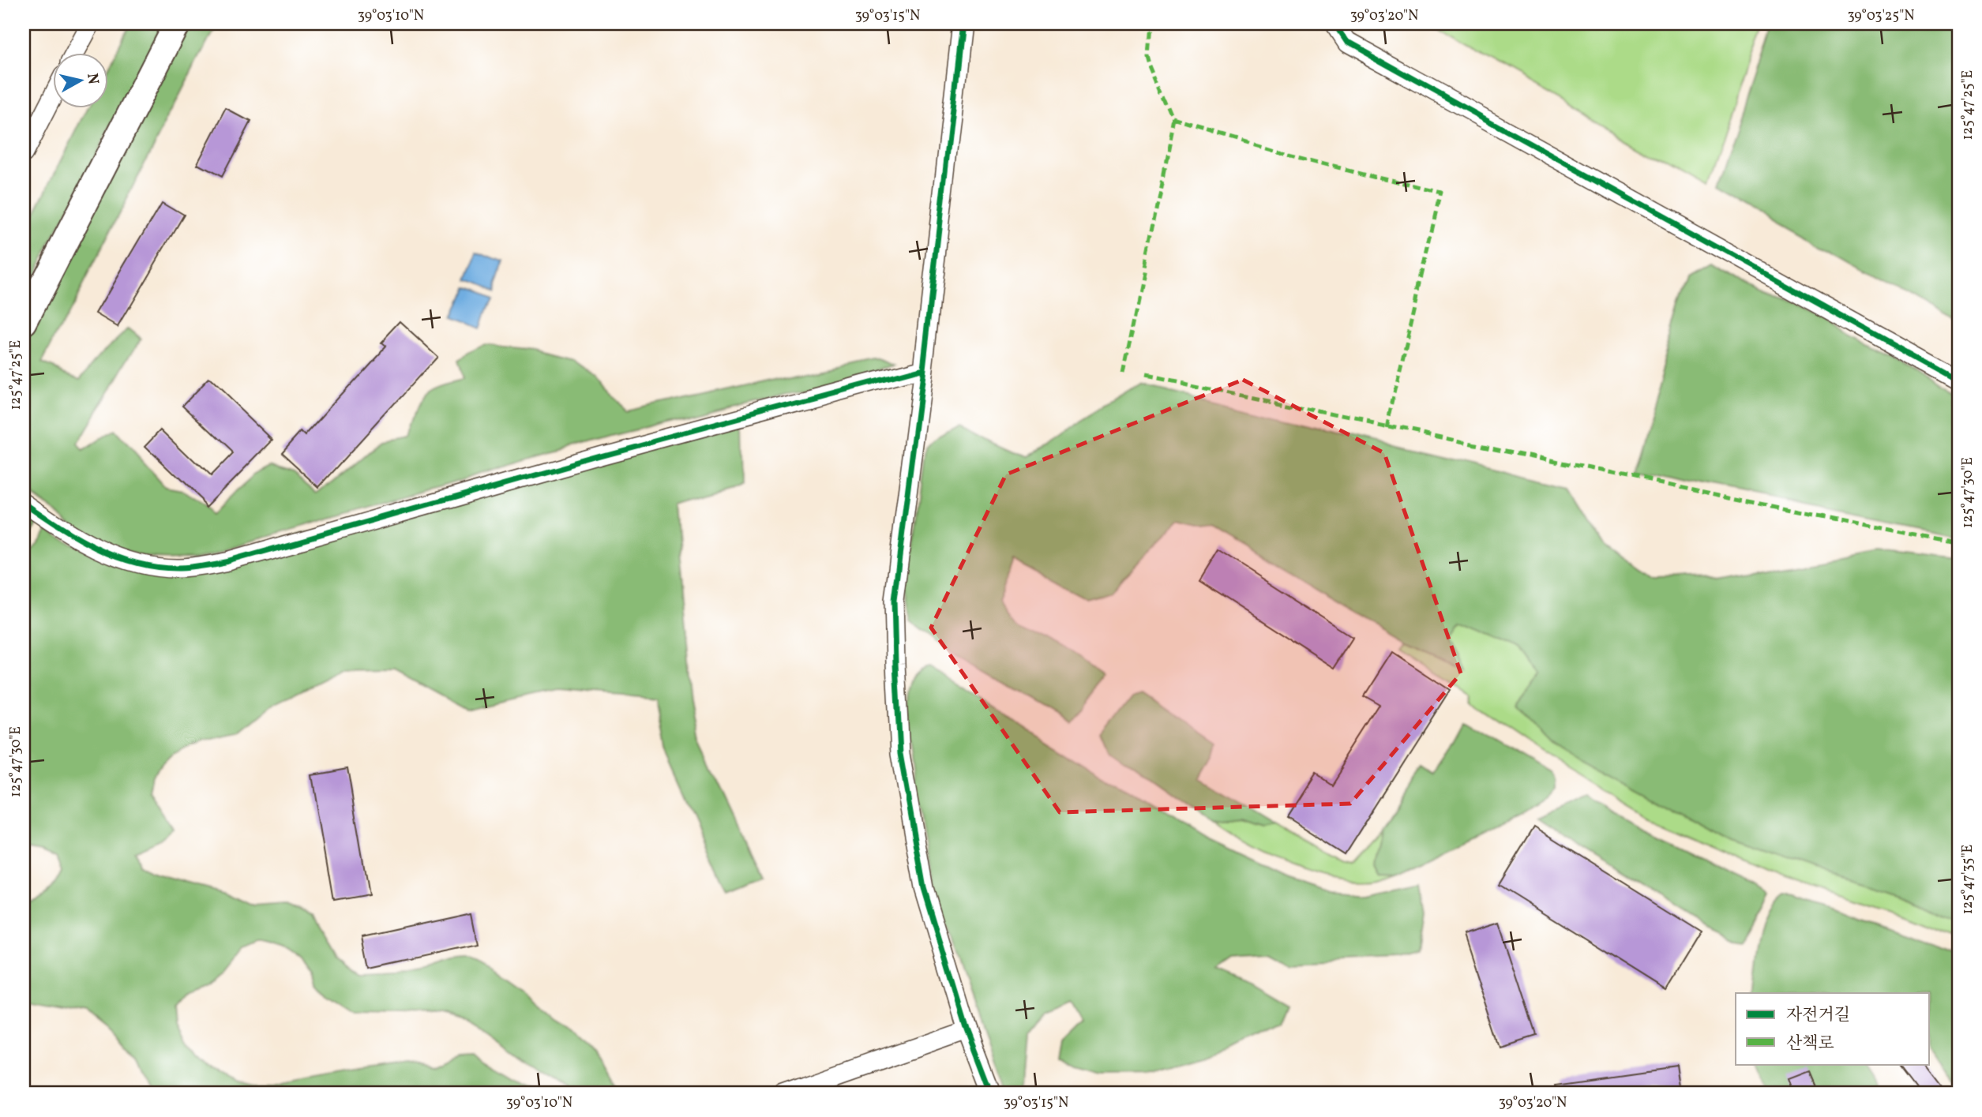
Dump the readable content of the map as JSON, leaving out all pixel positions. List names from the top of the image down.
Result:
{
  "legend": ["자전거길", "산책로"],
  "north": "right",
  "coordinates": [
    "39°03'10\"N",
    "39°03'15\"N",
    "39°03'20\"N",
    "39°03'25\"N",
    "125°47'25\"E",
    "125°47'30\"E",
    "125°47'35\"E"
  ]
}
